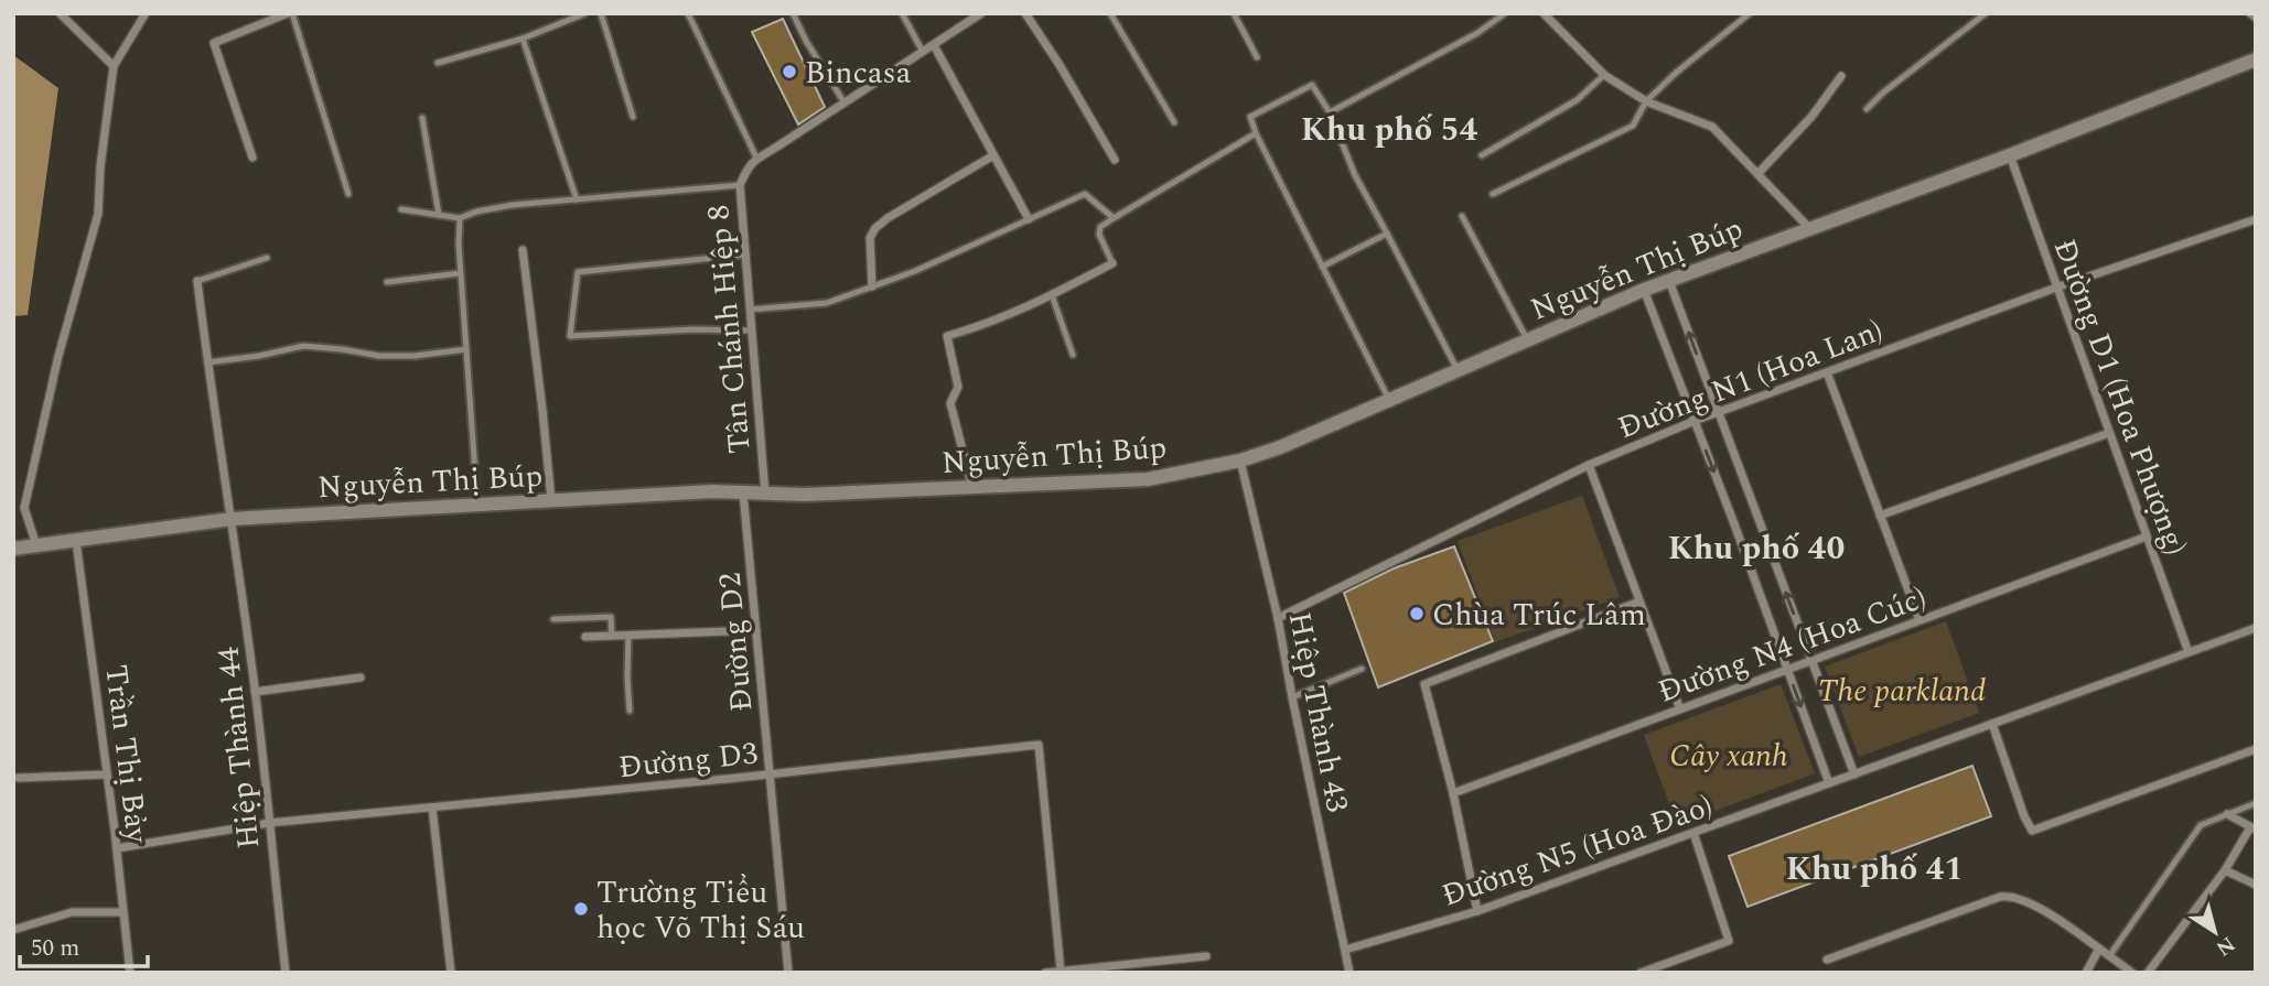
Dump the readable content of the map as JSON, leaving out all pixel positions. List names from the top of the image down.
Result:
{
  "streets": {
    "street": [
      "Nguyễn Thị Búp",
      "Tân Chánh Hiệp 8",
      "Đường N1 (Hoa Lan)",
      "Đường D1 (Hoa Phượng)",
      "Đường D2",
      "Đường N4 (Hoa Cúc)",
      "Hiệp Thành 43",
      "Hiệp Thành 44",
      "Trần Thị Bảy",
      "Đường D3",
      "Đường N5 (Hoa Đào)"
    ]
  },
  "crossings": [
    ["Nguyễn Thị Búp", "Tân Chánh Hiệp 8"],
    ["Nguyễn Thị Búp", "Đường D1 (Hoa Phượng)"],
    ["Nguyễn Thị Búp", "Đường D2"],
    ["Nguyễn Thị Búp", "Hiệp Thành 43"],
    ["Nguyễn Thị Búp", "Hiệp Thành 44"],
    ["Nguyễn Thị Búp", "Trần Thị Bảy"],
    ["Đường N1 (Hoa Lan)", "Đường D1 (Hoa Phượng)"],
    ["Đường N1 (Hoa Lan)", "Hiệp Thành 43"],
    ["Đường D1 (Hoa Phượng)", "Đường N4 (Hoa Cúc)"],
    ["Đường D1 (Hoa Phượng)", "Đường N5 (Hoa Đào)"],
    ["Đường D2", "Đường D3"],
    ["Hiệp Thành 43", "Đường N5 (Hoa Đào)"],
    ["Hiệp Thành 44", "Đường D3"],
    ["Trần Thị Bảy", "Đường D3"]
  ],
  "districts": ["Khu phố 54", "Khu phố 40", "Khu phố 41"],
  "parks": ["The parkland", "Cây xanh"],
  "places": ["Bincasa", "Chùa Trúc Lâm", "Trường Tiểu học Võ Thị Sáu"],
  "scale_bar": "50 m",
  "north": "bottom right"
}
